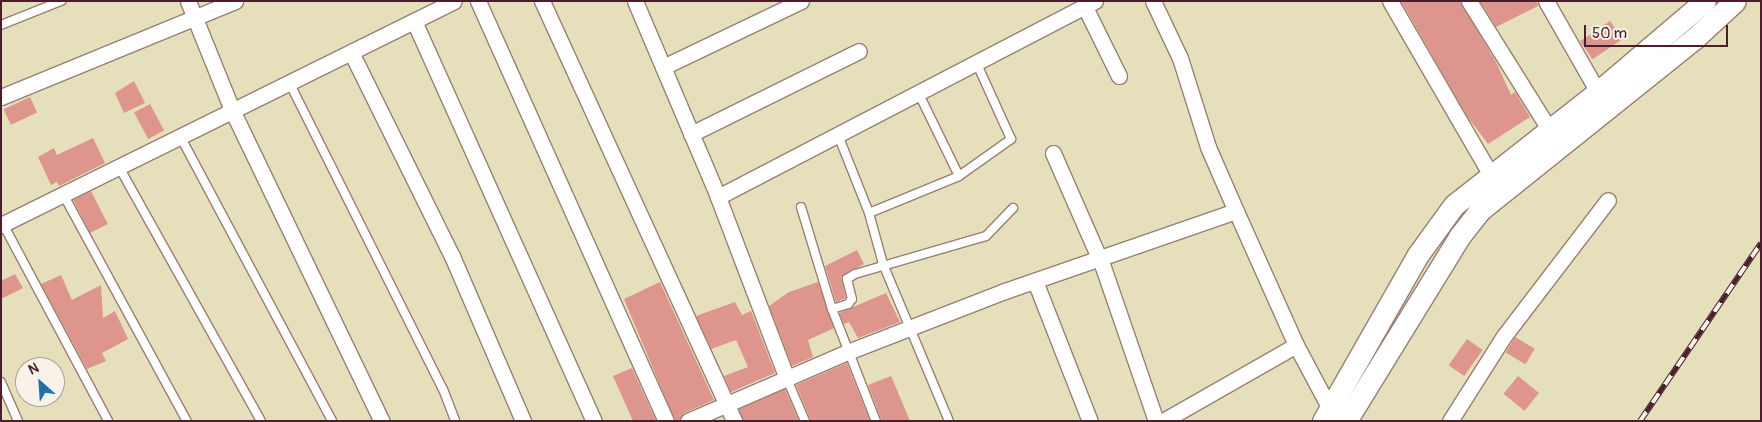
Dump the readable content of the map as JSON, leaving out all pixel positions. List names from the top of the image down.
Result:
{
  "scale_bar": "50 m",
  "north": "top left"
}
